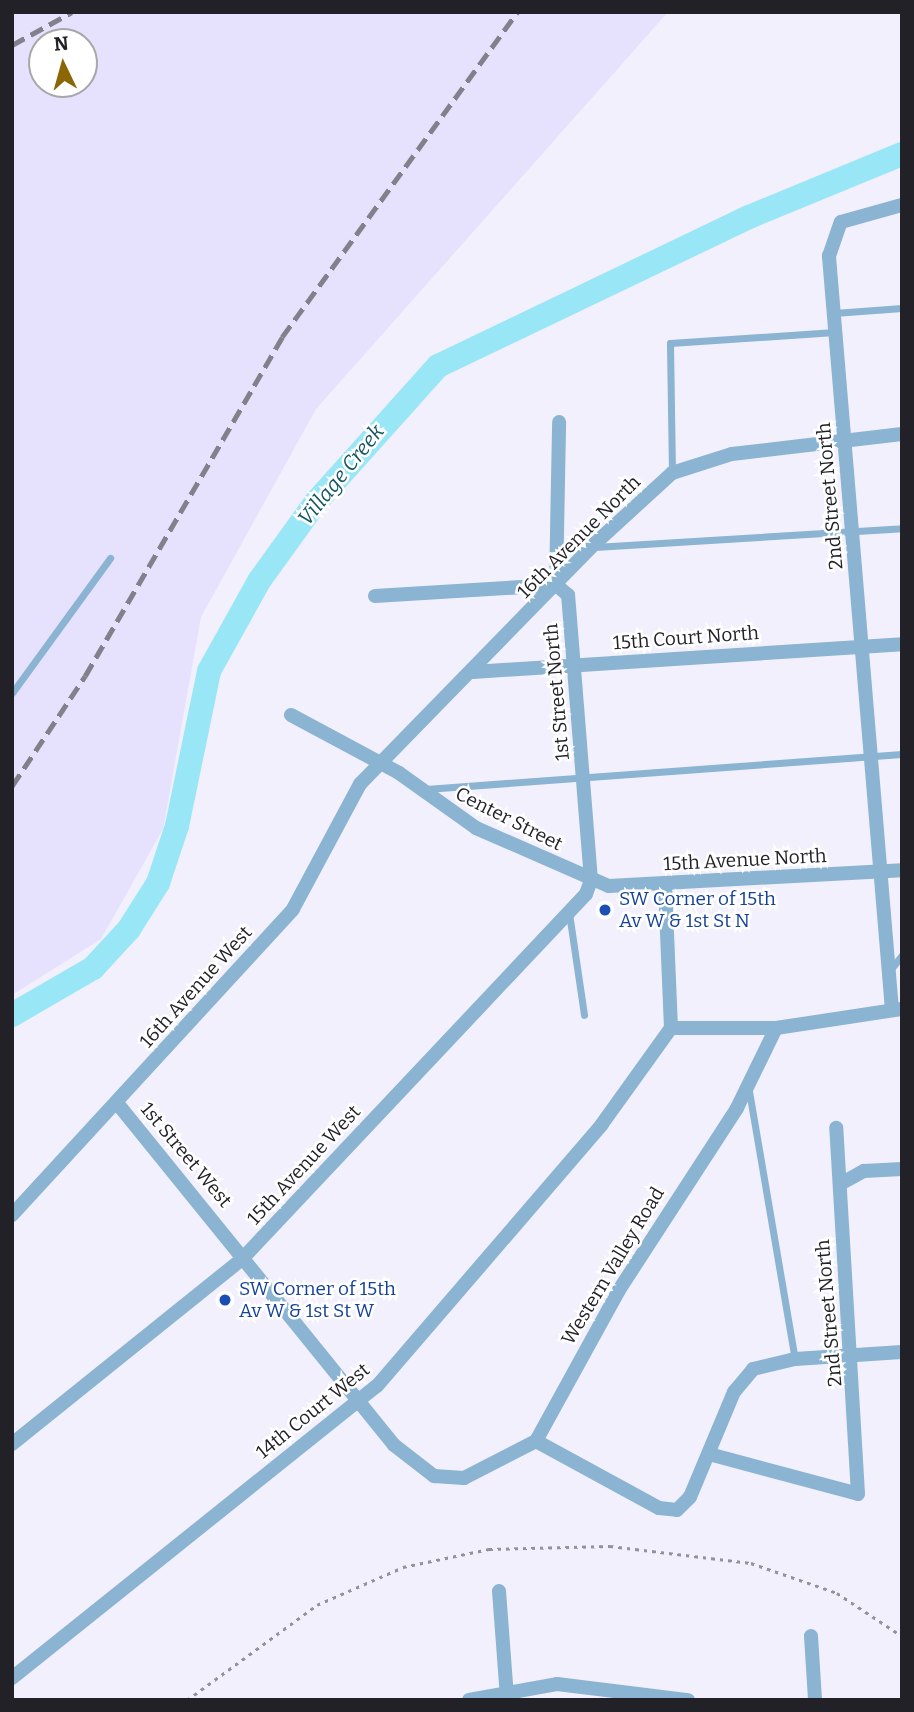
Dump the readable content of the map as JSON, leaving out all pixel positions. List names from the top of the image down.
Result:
{
  "streets": {
    "street": [
      "2nd Street North",
      "16th Avenue North",
      "15th Court North",
      "1st Street North",
      "Center Street",
      "15th Avenue North",
      "16th Avenue West",
      "1st Street West",
      "15th Avenue West",
      "Western Valley Road",
      "14th Court West"
    ]
  },
  "crossings": [
    ["2nd Street North", "16th Avenue North"],
    ["2nd Street North", "15th Court North"],
    ["2nd Street North", "15th Avenue North"],
    ["16th Avenue North", "15th Court North"],
    ["16th Avenue North", "1st Street North"],
    ["16th Avenue North", "Center Street"],
    ["16th Avenue North", "16th Avenue West"],
    ["15th Court North", "1st Street North"],
    ["1st Street North", "Center Street"],
    ["1st Street North", "15th Avenue North"],
    ["1st Street North", "15th Avenue West"],
    ["Center Street", "15th Avenue North"],
    ["Center Street", "16th Avenue West"],
    ["Center Street", "15th Avenue West"],
    ["15th Avenue North", "15th Avenue West"],
    ["16th Avenue West", "1st Street West"],
    ["1st Street West", "15th Avenue West"],
    ["1st Street West", "Western Valley Road"],
    ["1st Street West", "14th Court West"]
  ],
  "water": ["Village Creek"],
  "places": ["SW Corner of 15th Av W & 1st St N", "SW Corner of 15th Av W & 1st St W"],
  "north": "top"
}
